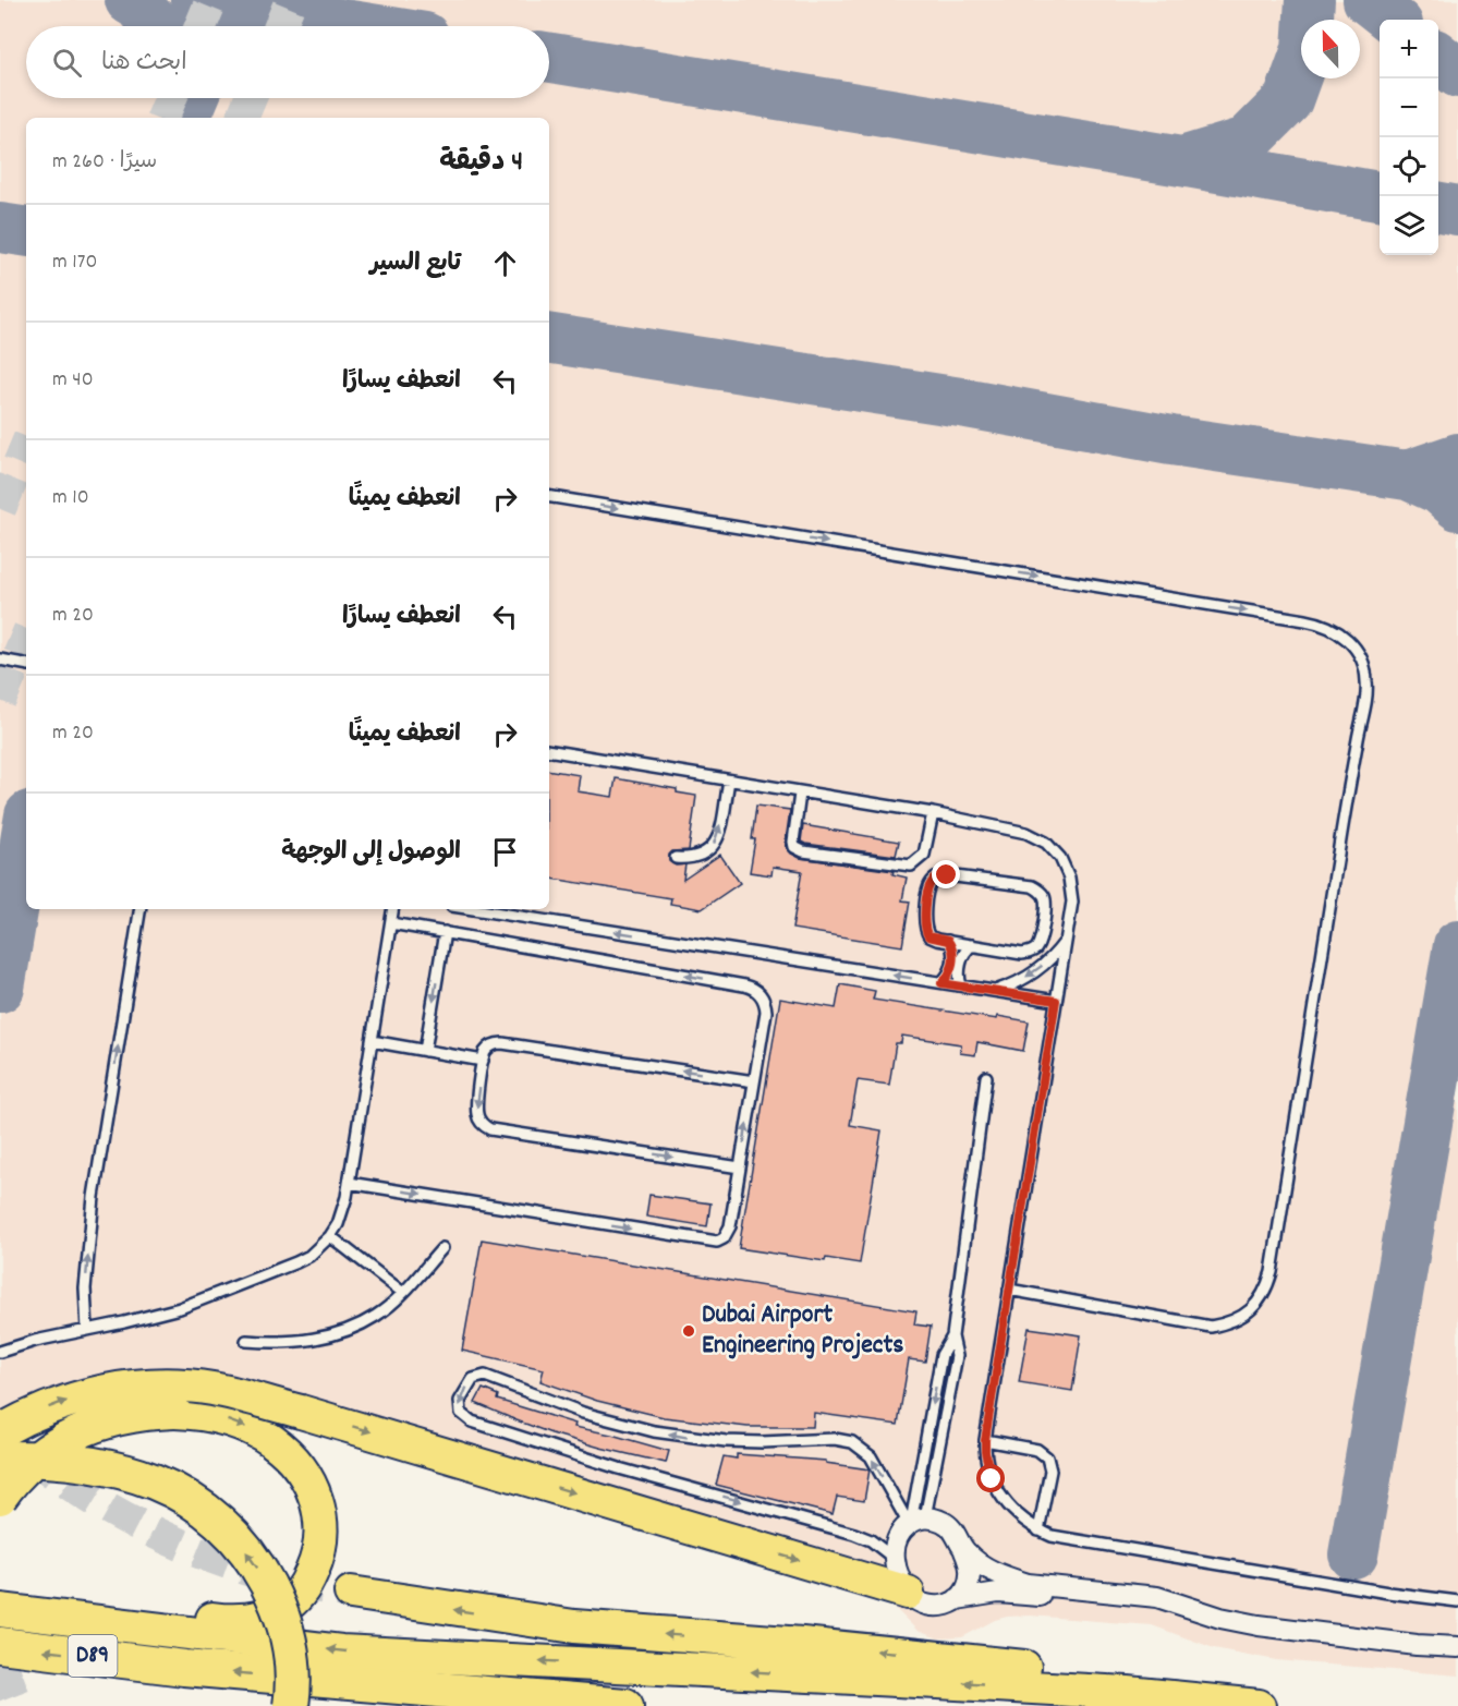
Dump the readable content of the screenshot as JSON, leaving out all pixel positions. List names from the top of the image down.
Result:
{
  "streets": {
    "highway": ["D89"]
  },
  "places": ["Dubai Airport Engineering Projects"],
  "north": "top",
  "page": {
    "map_buttons": ["+", "−"],
    "search": "ابحث هنا",
    "heading": ["4 دقيقة", "سيرًا · 260 m"],
    "list": [
      ["تابع السير", "170 m"],
      ["انعطف يسارًا", "40 m"],
      ["انعطف يمينًا", "10 m"],
      ["انعطف يسارًا", "20 m"],
      ["انعطف يمينًا", "20 m"],
      "الوصول إلى الوجهة"
    ]
  }
}
